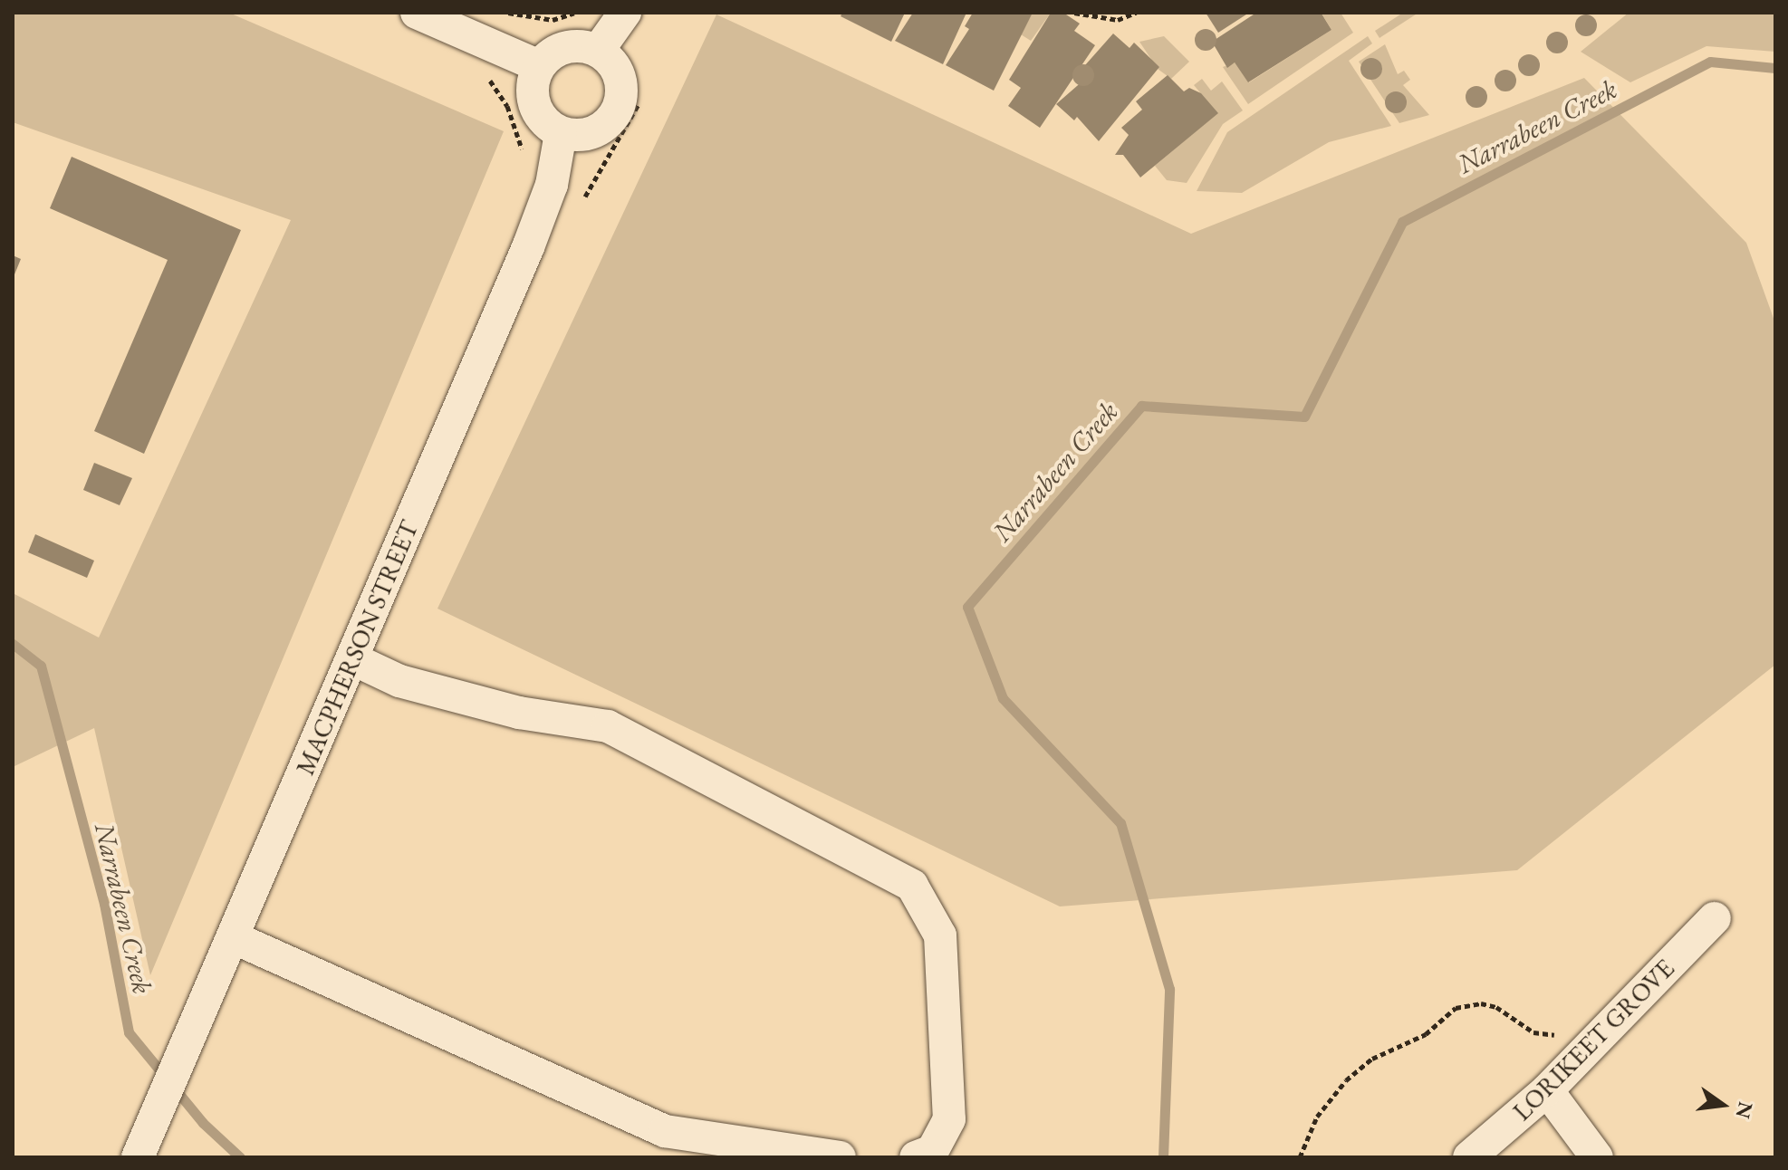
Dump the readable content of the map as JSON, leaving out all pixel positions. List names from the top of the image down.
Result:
{
  "streets": {
    "street": ["MACPHERSON STREET", "LORIKEET GROVE"]
  },
  "water": ["Narrabeen Creek"],
  "north": "right"
}
